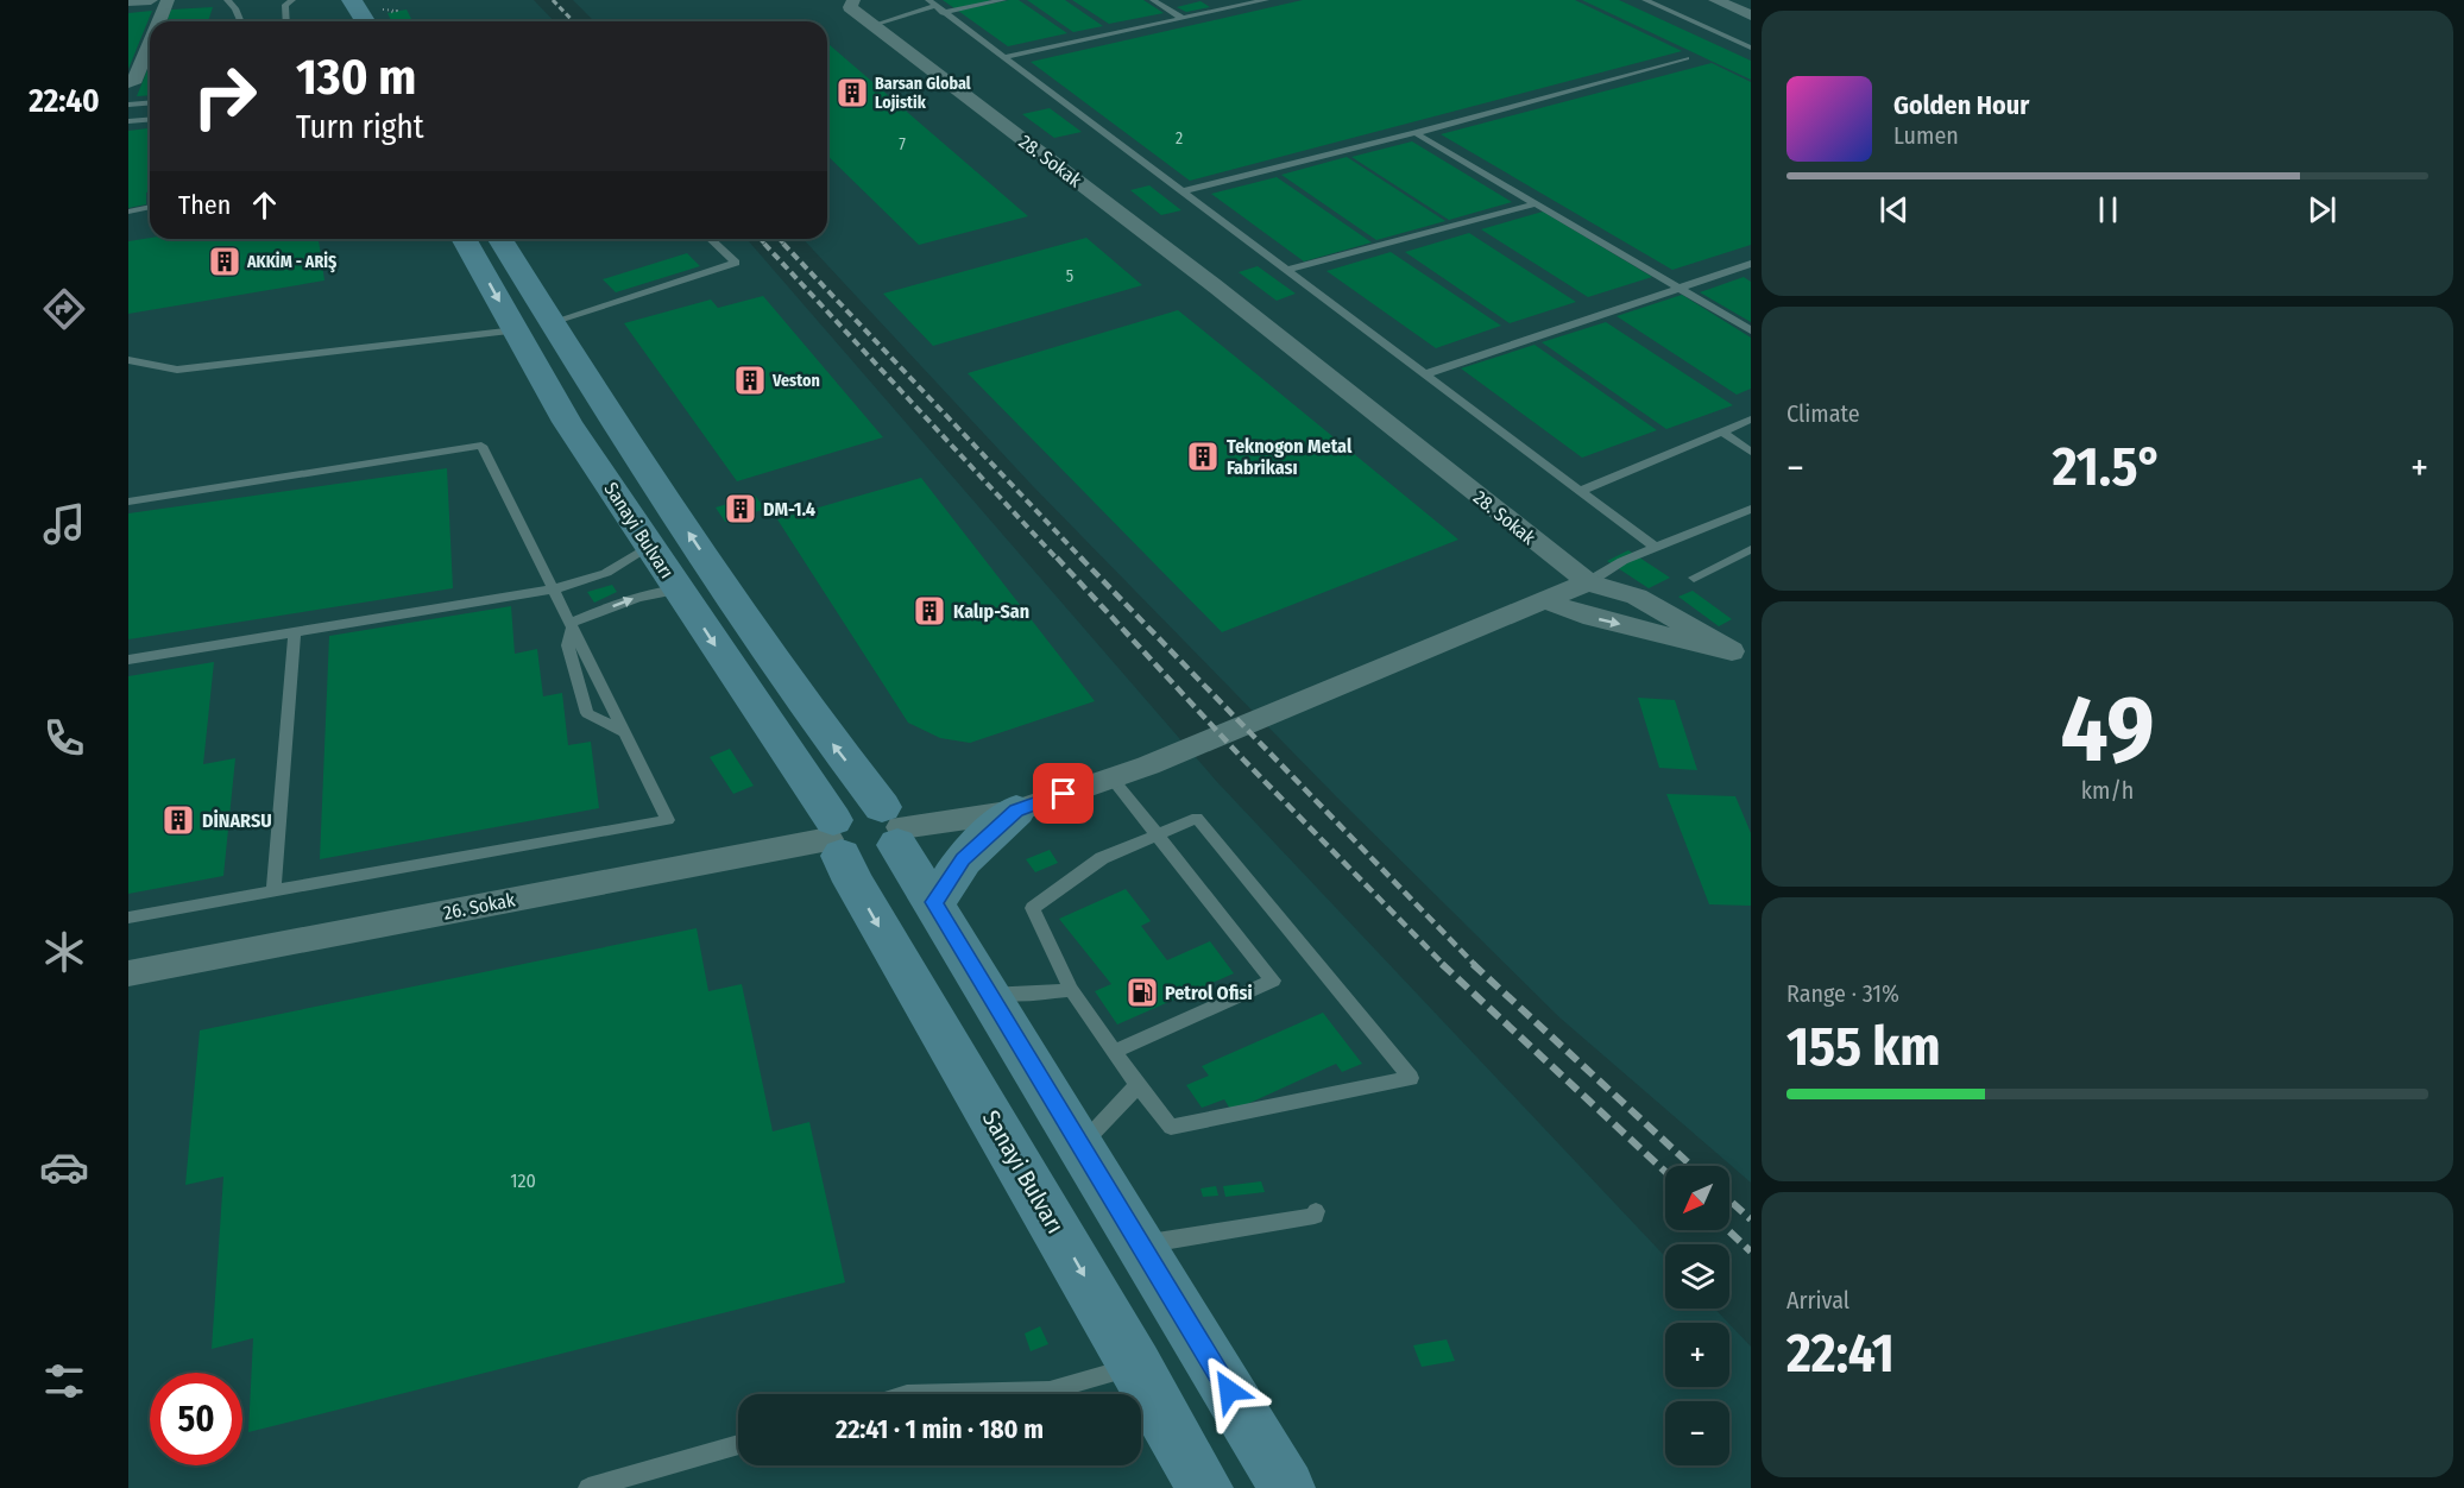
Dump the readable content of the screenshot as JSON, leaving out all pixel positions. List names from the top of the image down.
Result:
{
  "streets": {
    "main road": ["Sanayi Bulvarı"],
    "street": ["28. Sokak", "26. Sokak"]
  },
  "crossings": [
    ["Sanayi Bulvarı", "26. Sokak"]
  ],
  "places": {
    "building": [
      "Barsan Global Lojistik",
      "AKKİM - ARİŞ",
      "Veston",
      "Teknogon Metal Fabrikası",
      "DM-1.4",
      "Kalıp-San",
      "DİNARSU"
    ],
    "fuel station": ["Petrol Ofisi"]
  },
  "house_numbers": [
    "2",
    "7",
    "5",
    "120"
  ],
  "north": "bottom left",
  "page": {
    "tabs": "22:40",
    "turn": ["130 m", "Turn right"],
    "song": ["Golden Hour", "Lumen"],
    "then": "Then",
    "tile": [
      "Climate",
      ["49", "km/h"],
      ["Range · 31%", "155 km"],
      ["Arrival", "22:41"]
    ],
    "heat": ["−", "21.5°", "+"],
    "map_buttons": ["+", "−"],
    "limit": "50",
    "trip": "22:41 · 1 min · 180 m"
  }
}
